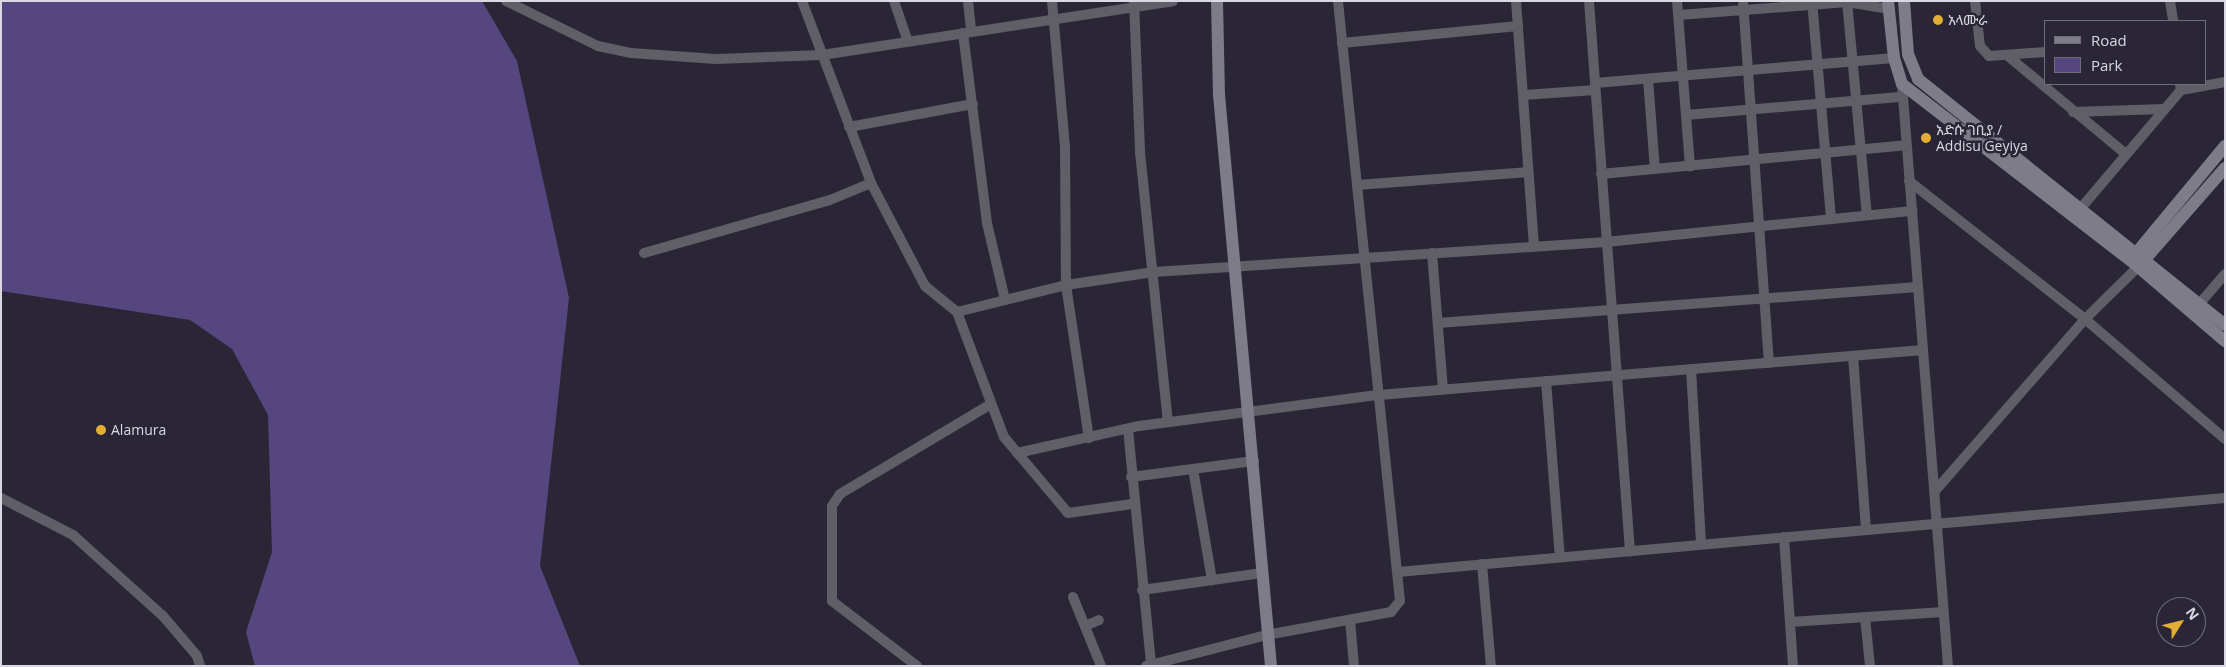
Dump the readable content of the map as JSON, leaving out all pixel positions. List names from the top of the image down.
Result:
{
  "places": ["አላሙራ", "አድሱ ገቢያ / Addisu Geyiya", "Alamura"],
  "legend": ["Road", "Park"],
  "north": "top right"
}
